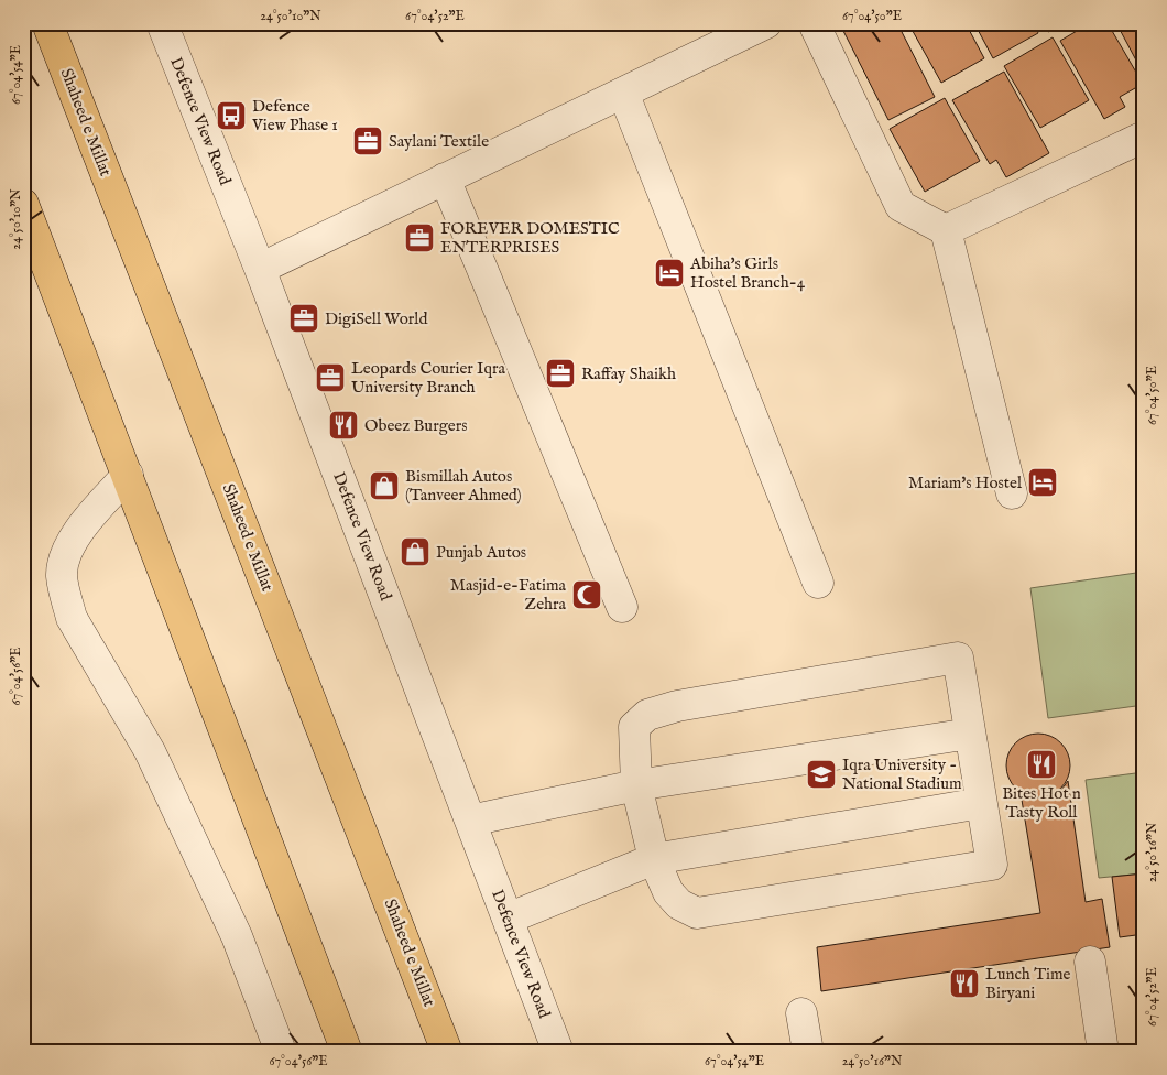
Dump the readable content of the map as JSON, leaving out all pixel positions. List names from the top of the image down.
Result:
{
  "streets": {
    "main road": ["Shaheed e Millat"],
    "street": ["Defence View Road"]
  },
  "places": {
    "bus stop": ["Defence View Phase 1"],
    "office": [
      "Saylani Textile",
      "FOREVER DOMESTIC ENTERPRISES",
      "DigiSell World",
      "Raffay Shaikh",
      "Leopards Courier Iqra University Branch"
    ],
    "hotel": ["Abiha's Girls Hostel Branch-4", "Mariam's Hostel"],
    "restaurant": ["Obeez Burgers", "Bites Hot n Tasty Roll", "Lunch Time Biryani"],
    "shop": ["Bismillah Autos (Tanveer Ahmed)", "Punjab Autos"],
    "mosque": ["Masjid-e-Fatima Zehra"],
    "school or university": ["Iqra University - National Stadium"]
  },
  "coordinates": [
    "24°50'10\"N",
    "67°04'52\"E",
    "67°04'50\"E",
    "67°04'54\"E",
    "67°04'56\"E",
    "24°50'16\"N"
  ]
}
